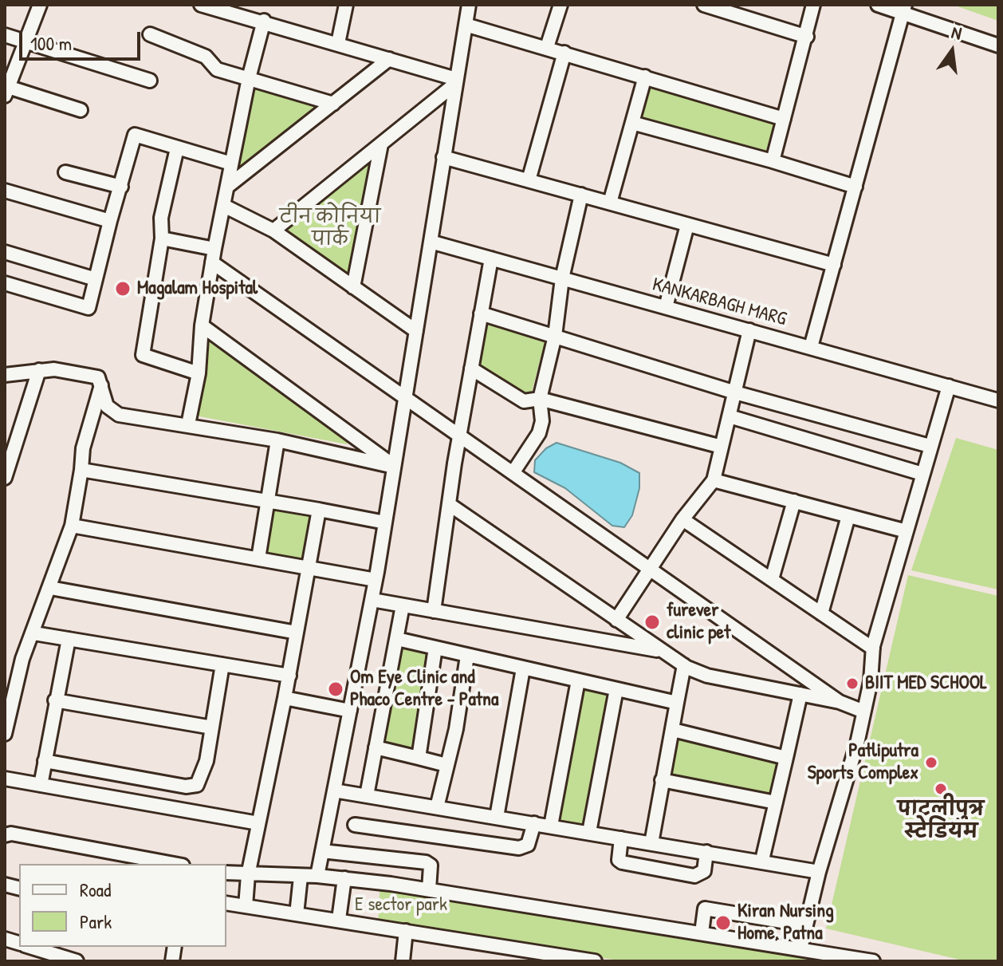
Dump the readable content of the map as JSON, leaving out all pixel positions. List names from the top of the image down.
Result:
{
  "streets": {
    "street": ["KANKARBAGH MARG"]
  },
  "parks": ["टीन कोनिया पार्क", "E sector park"],
  "places": [
    "Magalam Hospital",
    "furever clinic pet",
    "BIIT MED SCHOOL",
    "Om Eye Clinic and Phaco Centre - Patna",
    "Patliputra Sports Complex",
    "पाटलीपुत्र स्टेडियम",
    "Kiran Nursing Home, Patna"
  ],
  "legend": ["Road", "Park"],
  "scale_bar": "100 m",
  "north": "top"
}
